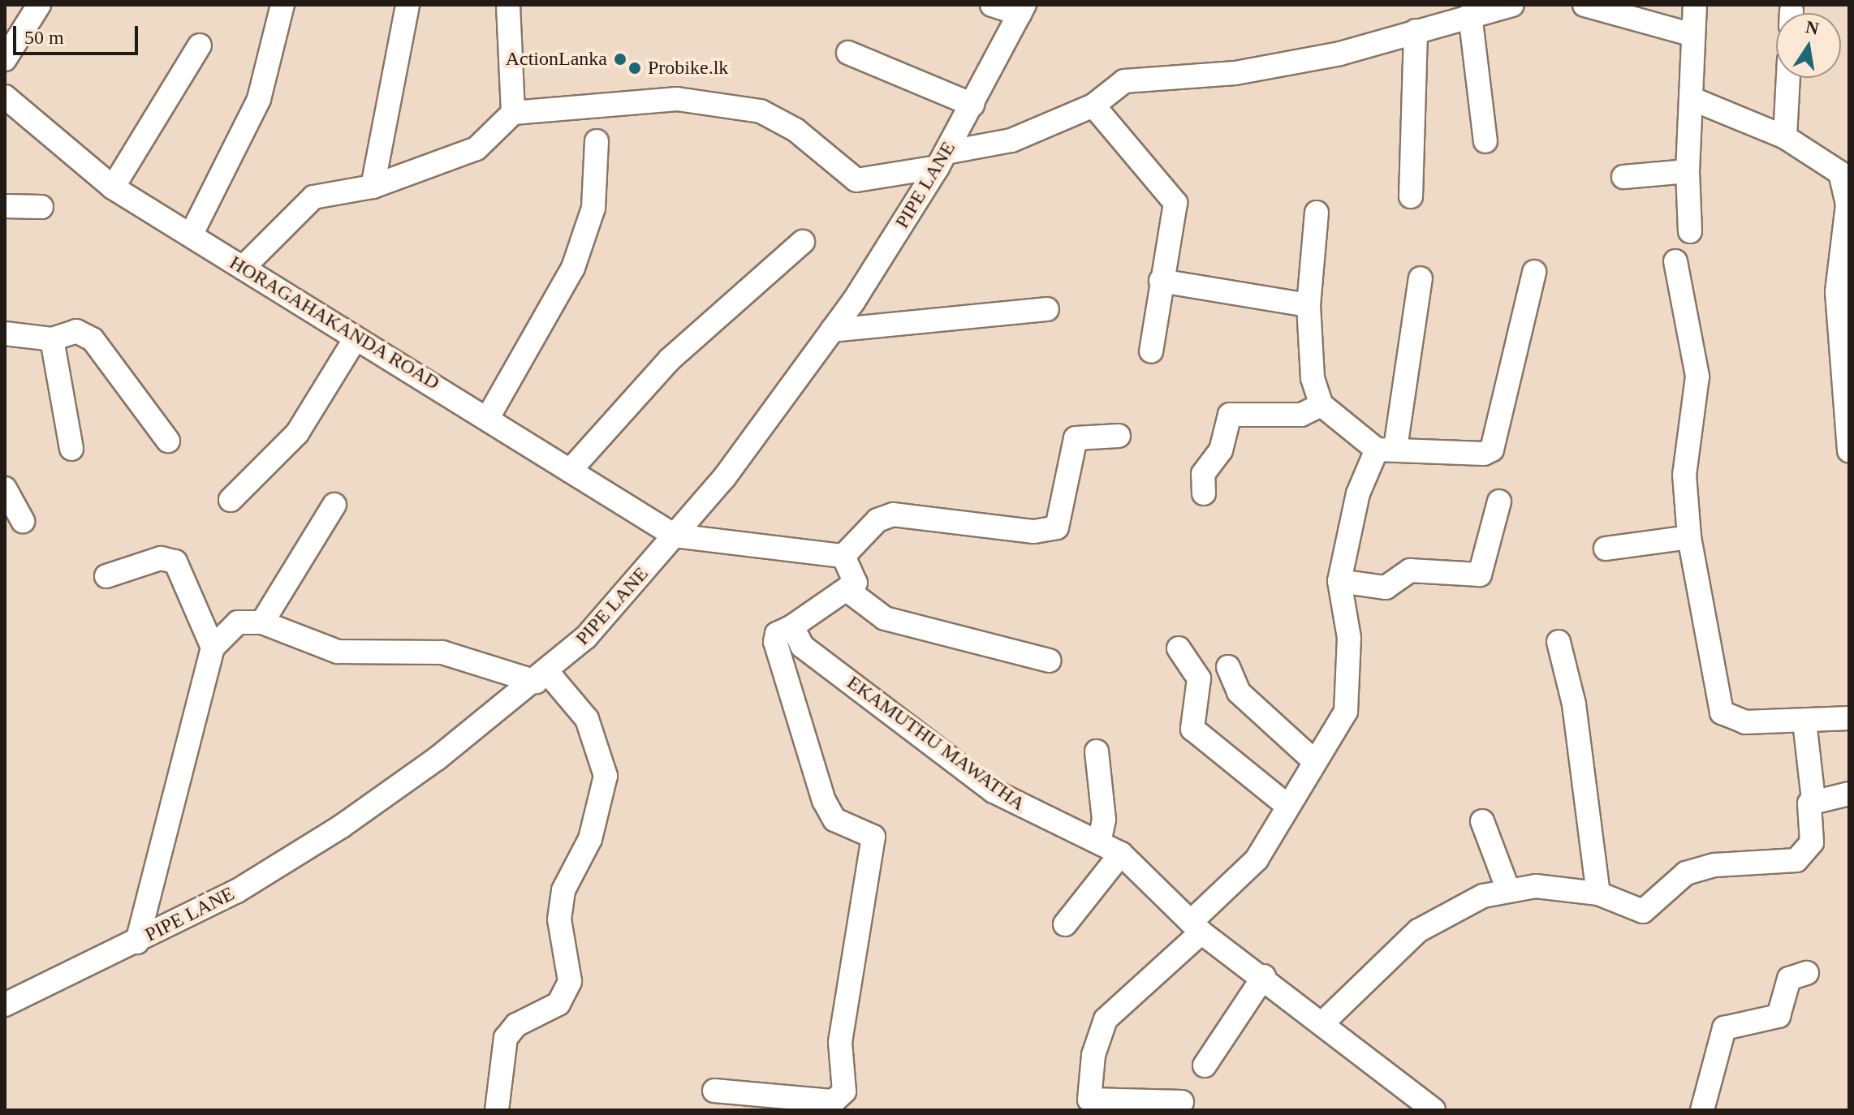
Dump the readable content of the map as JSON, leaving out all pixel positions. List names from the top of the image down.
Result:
{
  "streets": {
    "street": ["PIPE LANE", "HORAGAHAKANDA ROAD", "EKAMUTHU MAWATHA"]
  },
  "crossings": [
    ["PIPE LANE", "HORAGAHAKANDA ROAD"]
  ],
  "places": ["ActionLanka", "Probike.lk"],
  "scale_bar": "50 m",
  "north": "top"
}
